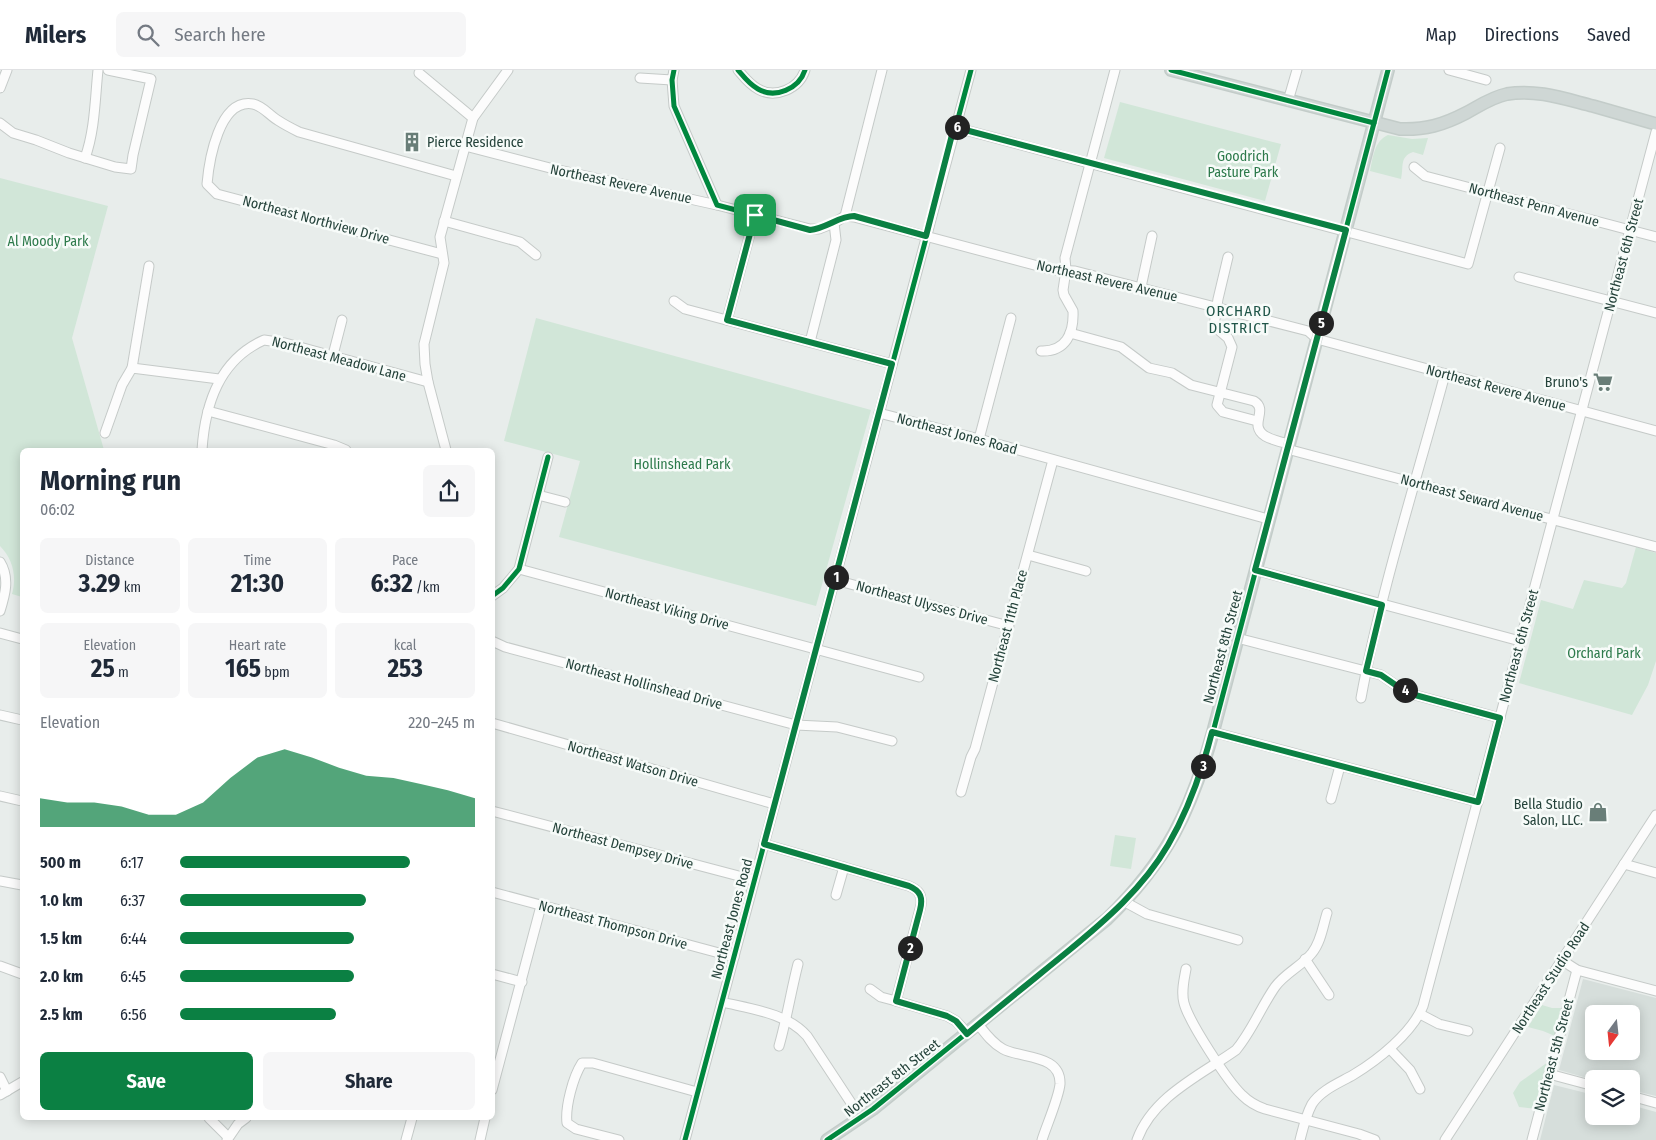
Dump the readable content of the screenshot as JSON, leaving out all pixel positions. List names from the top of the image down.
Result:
{
  "streets": {
    "main road": ["Northeast 8th Street"],
    "street": [
      "Northeast Revere Avenue",
      "Northeast Penn Avenue",
      "Northeast Northview Drive",
      "Northeast 6th Street",
      "Northeast Meadow Lane",
      "Northeast Jones Road",
      "Northeast Seward Avenue",
      "Northeast Ulysses Drive",
      "Northeast Viking Drive",
      "Northeast 11th Place",
      "Northeast Hollinshead Drive",
      "Northeast Watson Drive",
      "Northeast Dempsey Drive",
      "Northeast Thompson Drive",
      "Northeast Studio Road",
      "Northeast 5th Street"
    ]
  },
  "crossings": [
    ["Northeast Revere Avenue", "Northeast 6th Street"],
    ["Northeast Revere Avenue", "Northeast 8th Street"],
    ["Northeast Penn Avenue", "Northeast 6th Street"],
    ["Northeast 6th Street", "Northeast Seward Avenue"],
    ["Northeast Jones Road", "Northeast Ulysses Drive"],
    ["Northeast Jones Road", "Northeast Viking Drive"],
    ["Northeast Jones Road", "Northeast 11th Place"],
    ["Northeast Jones Road", "Northeast 8th Street"],
    ["Northeast Jones Road", "Northeast Hollinshead Drive"],
    ["Northeast Jones Road", "Northeast Watson Drive"],
    ["Northeast Jones Road", "Northeast Dempsey Drive"],
    ["Northeast Jones Road", "Northeast Thompson Drive"],
    ["Northeast Seward Avenue", "Northeast 8th Street"],
    ["Northeast Ulysses Drive", "Northeast 11th Place"]
  ],
  "districts": ["ORCHARD DISTRICT"],
  "parks": [
    "Goodrich Pasture Park",
    "Al Moody Park",
    "Hollinshead Park",
    "Orchard Park"
  ],
  "places": {
    "building": ["Pierce Residence"],
    "supermarket": ["Bruno's"],
    "shop": ["Bella Studio Salon, LLC."]
  },
  "north": "bottom",
  "page": {
    "header": "Milers",
    "search": "Search here",
    "nav": ["Map", "Directions", "Saved"],
    "pins": [
      "6",
      "5",
      "1",
      "4",
      "3",
      "2"
    ],
    "heading": ["Morning run", "06:02"],
    "stats": [
      ["Distance", "3.29 km"],
      ["Time", "21:30"],
      ["Pace", "6:32 /km"],
      ["Elevation", "25 m"],
      ["Heart rate", "165 bpm"],
      ["kcal", "253"]
    ],
    "chart": ["Elevation", "220–245 m"],
    "list": [
      {
        "name": "500 m",
        "note": "6:17"
      },
      {
        "name": "1.0 km",
        "note": "6:37"
      },
      {
        "name": "1.5 km",
        "note": "6:44"
      },
      {
        "name": "2.0 km",
        "note": "6:45"
      },
      {
        "name": "2.5 km",
        "note": "6:56"
      }
    ],
    "buttons": ["Save", "Share"]
  }
}
